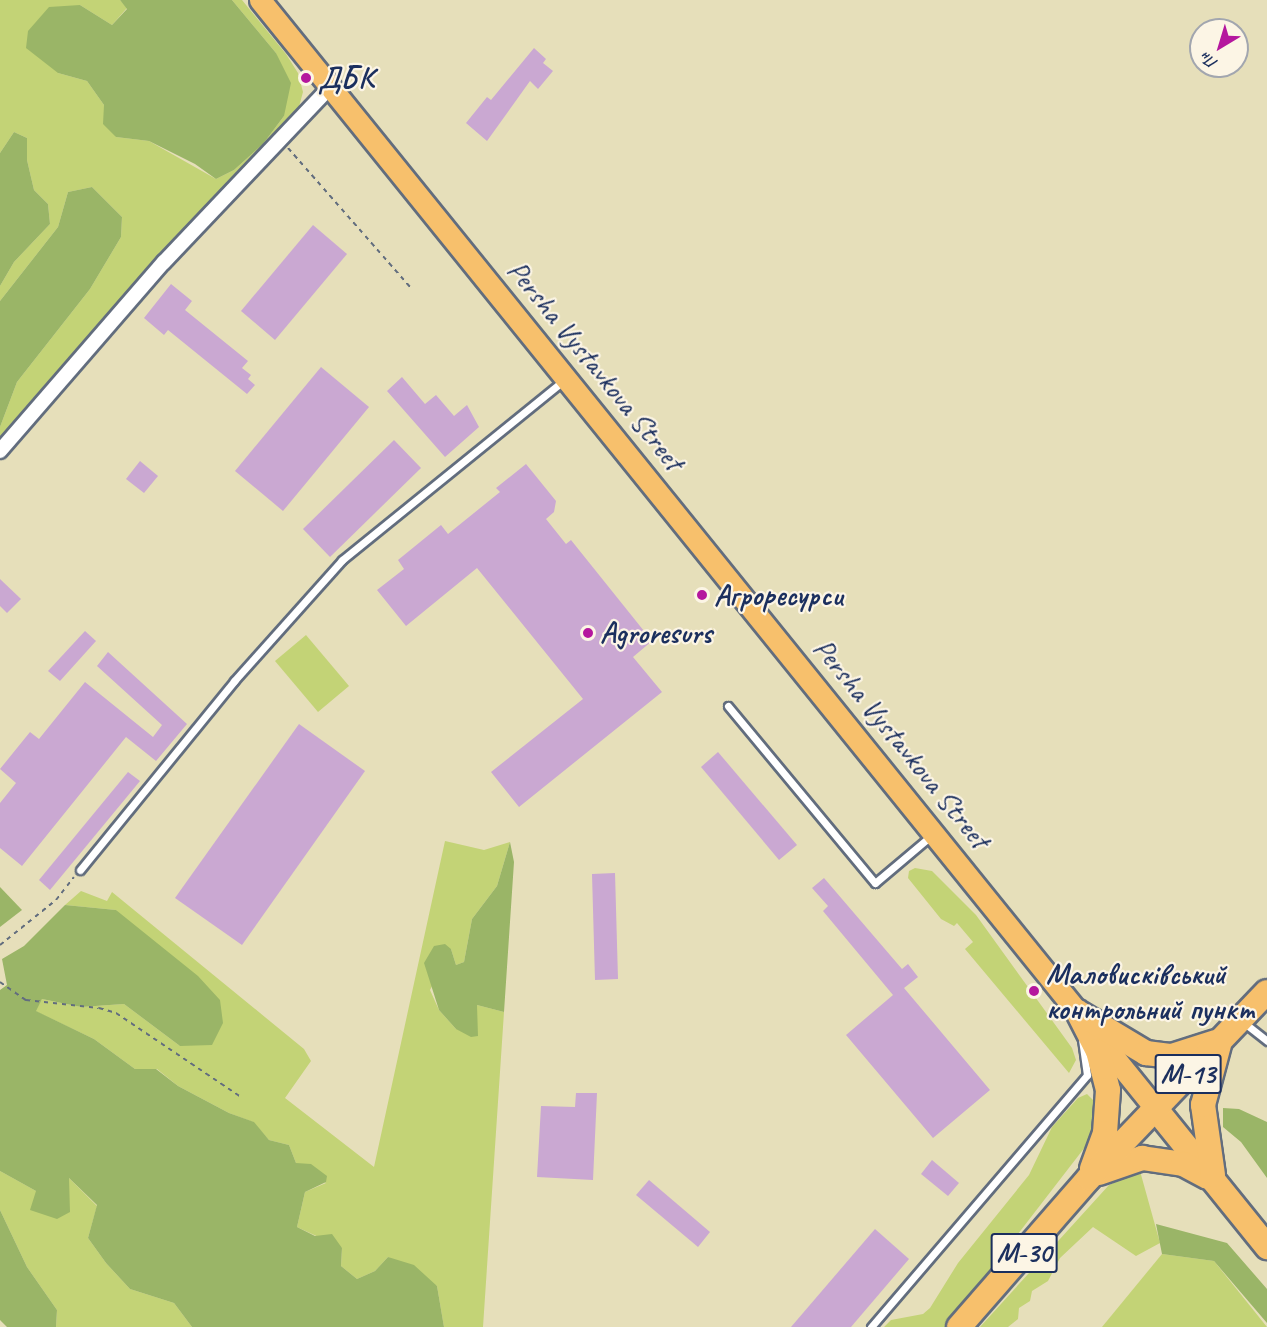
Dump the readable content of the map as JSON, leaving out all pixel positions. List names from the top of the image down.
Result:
{
  "streets": {
    "highway": ["Persha Vystavkova Street", "М-13", "М-30"]
  },
  "crossings": [
    ["Persha Vystavkova Street", "М-13"],
    ["Persha Vystavkova Street", "М-30"],
    ["М-13", "М-30"]
  ],
  "places": [
    "ДБК",
    "Агроресурси",
    "Agroresurs",
    "Маловисківський контрольний пункт"
  ],
  "north": "bottom left"
}
